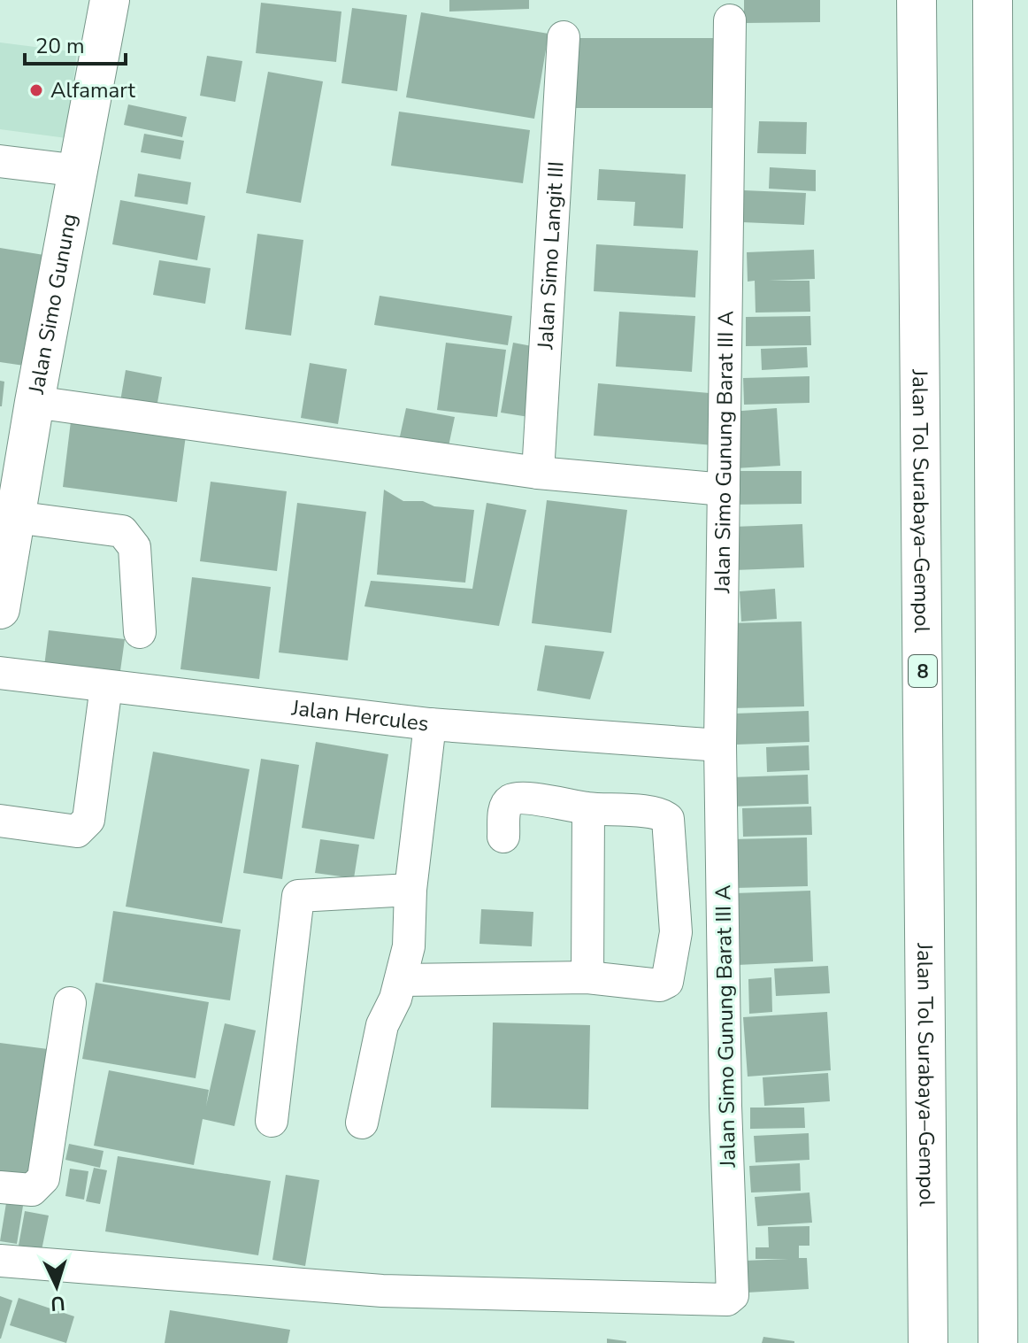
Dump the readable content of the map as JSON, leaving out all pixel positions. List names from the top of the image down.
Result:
{
  "streets": {
    "main road": ["Jalan Simo Gunung", "Jalan Tol Surabaya–Gempol", "8"],
    "street": ["Jalan Simo Langit III", "Jalan Simo Gunung Barat III A", "Jalan Hercules"]
  },
  "crossings": [
    ["Jalan Simo Gunung Barat III A", "Jalan Hercules"]
  ],
  "places": ["Alfamart"],
  "scale_bar": "20 m",
  "north": "bottom"
}
